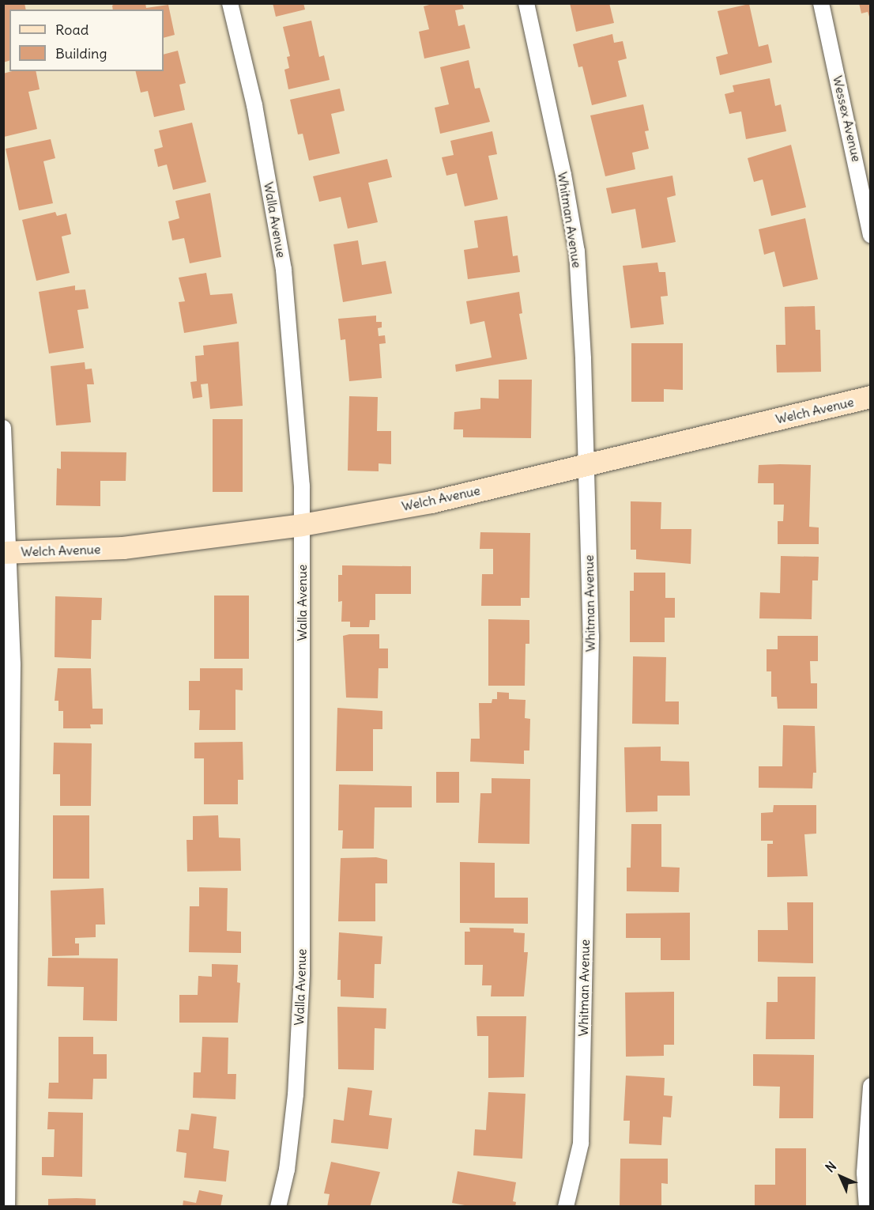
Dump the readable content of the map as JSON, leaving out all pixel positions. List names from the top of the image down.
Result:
{
  "streets": {
    "street": [
      "Wessex Avenue",
      "Walla Avenue",
      "Whitman Avenue",
      "Welch Avenue"
    ]
  },
  "crossings": [
    ["Walla Avenue", "Welch Avenue"],
    ["Whitman Avenue", "Welch Avenue"]
  ],
  "legend": ["Road", "Building"],
  "north": "top left"
}
